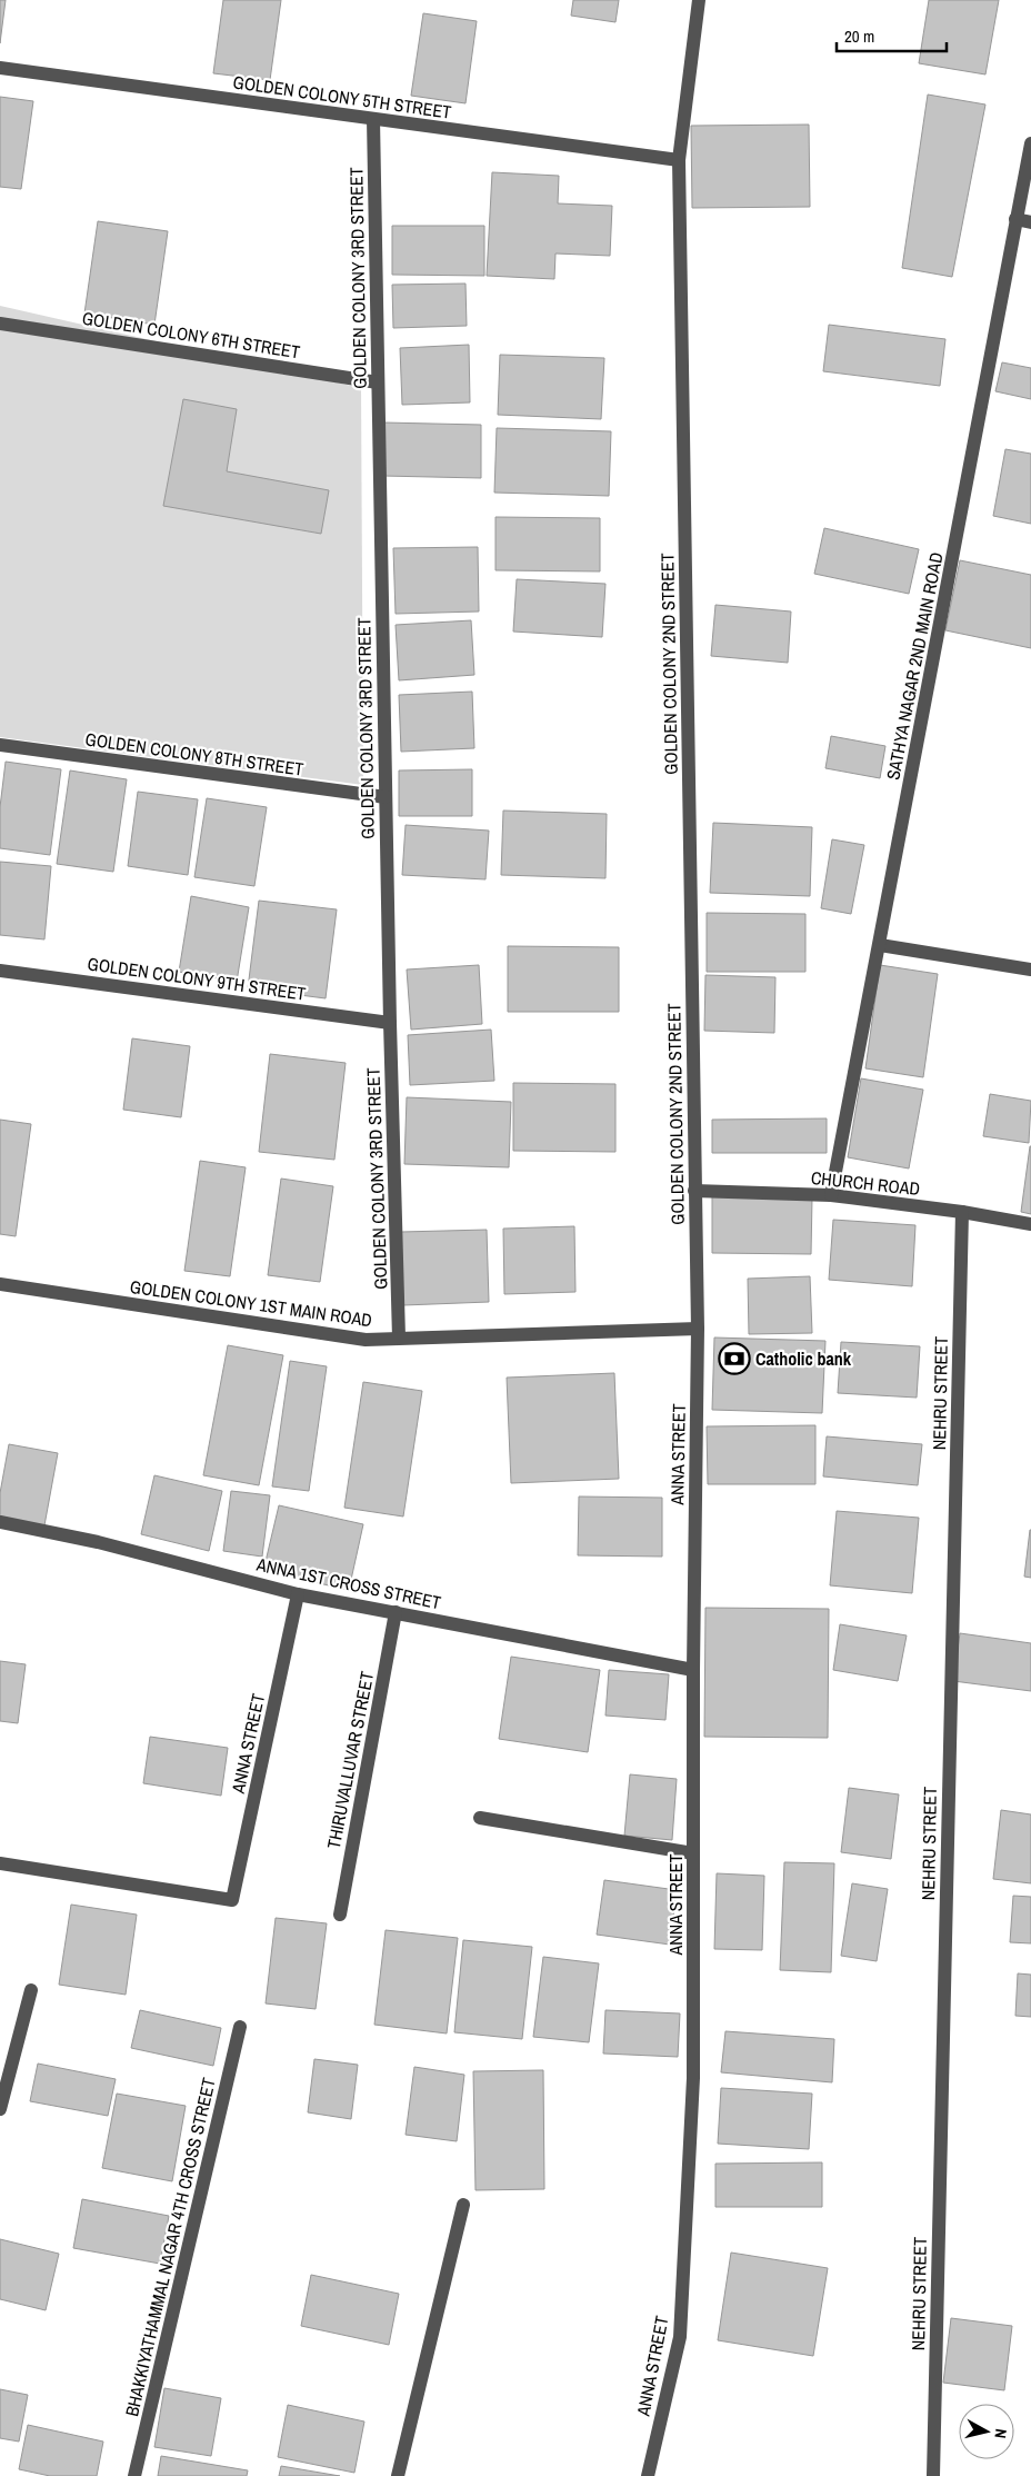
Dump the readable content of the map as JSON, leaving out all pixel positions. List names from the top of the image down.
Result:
{
  "streets": {
    "street": [
      "GOLDEN COLONY 5TH STREET",
      "GOLDEN COLONY 3RD STREET",
      "GOLDEN COLONY 6TH STREET",
      "GOLDEN COLONY 2ND STREET",
      "SATHYA NAGAR 2ND MAIN ROAD",
      "GOLDEN COLONY 8TH STREET",
      "GOLDEN COLONY 9TH STREET",
      "CHURCH ROAD",
      "GOLDEN COLONY 1ST MAIN ROAD",
      "NEHRU STREET",
      "ANNA STREET",
      "ANNA 1ST CROSS STREET",
      "THIRUVALLUVAR STREET",
      "BHAKKIYATHAMMAL NAGAR 4TH CROSS STREET"
    ]
  },
  "crossings": [
    ["GOLDEN COLONY 5TH STREET", "GOLDEN COLONY 3RD STREET"],
    ["GOLDEN COLONY 5TH STREET", "GOLDEN COLONY 2ND STREET"],
    ["GOLDEN COLONY 3RD STREET", "GOLDEN COLONY 6TH STREET"],
    ["GOLDEN COLONY 3RD STREET", "GOLDEN COLONY 8TH STREET"],
    ["GOLDEN COLONY 3RD STREET", "GOLDEN COLONY 9TH STREET"],
    ["GOLDEN COLONY 3RD STREET", "GOLDEN COLONY 1ST MAIN ROAD"],
    ["GOLDEN COLONY 2ND STREET", "CHURCH ROAD"],
    ["GOLDEN COLONY 2ND STREET", "GOLDEN COLONY 1ST MAIN ROAD"],
    ["GOLDEN COLONY 2ND STREET", "ANNA STREET"],
    ["SATHYA NAGAR 2ND MAIN ROAD", "CHURCH ROAD"],
    ["CHURCH ROAD", "NEHRU STREET"],
    ["GOLDEN COLONY 1ST MAIN ROAD", "ANNA STREET"],
    ["ANNA STREET", "ANNA 1ST CROSS STREET"],
    ["ANNA 1ST CROSS STREET", "THIRUVALLUVAR STREET"]
  ],
  "places": {
    "bank": ["Catholic bank"]
  },
  "scale_bar": "20 m",
  "north": "right"
}
